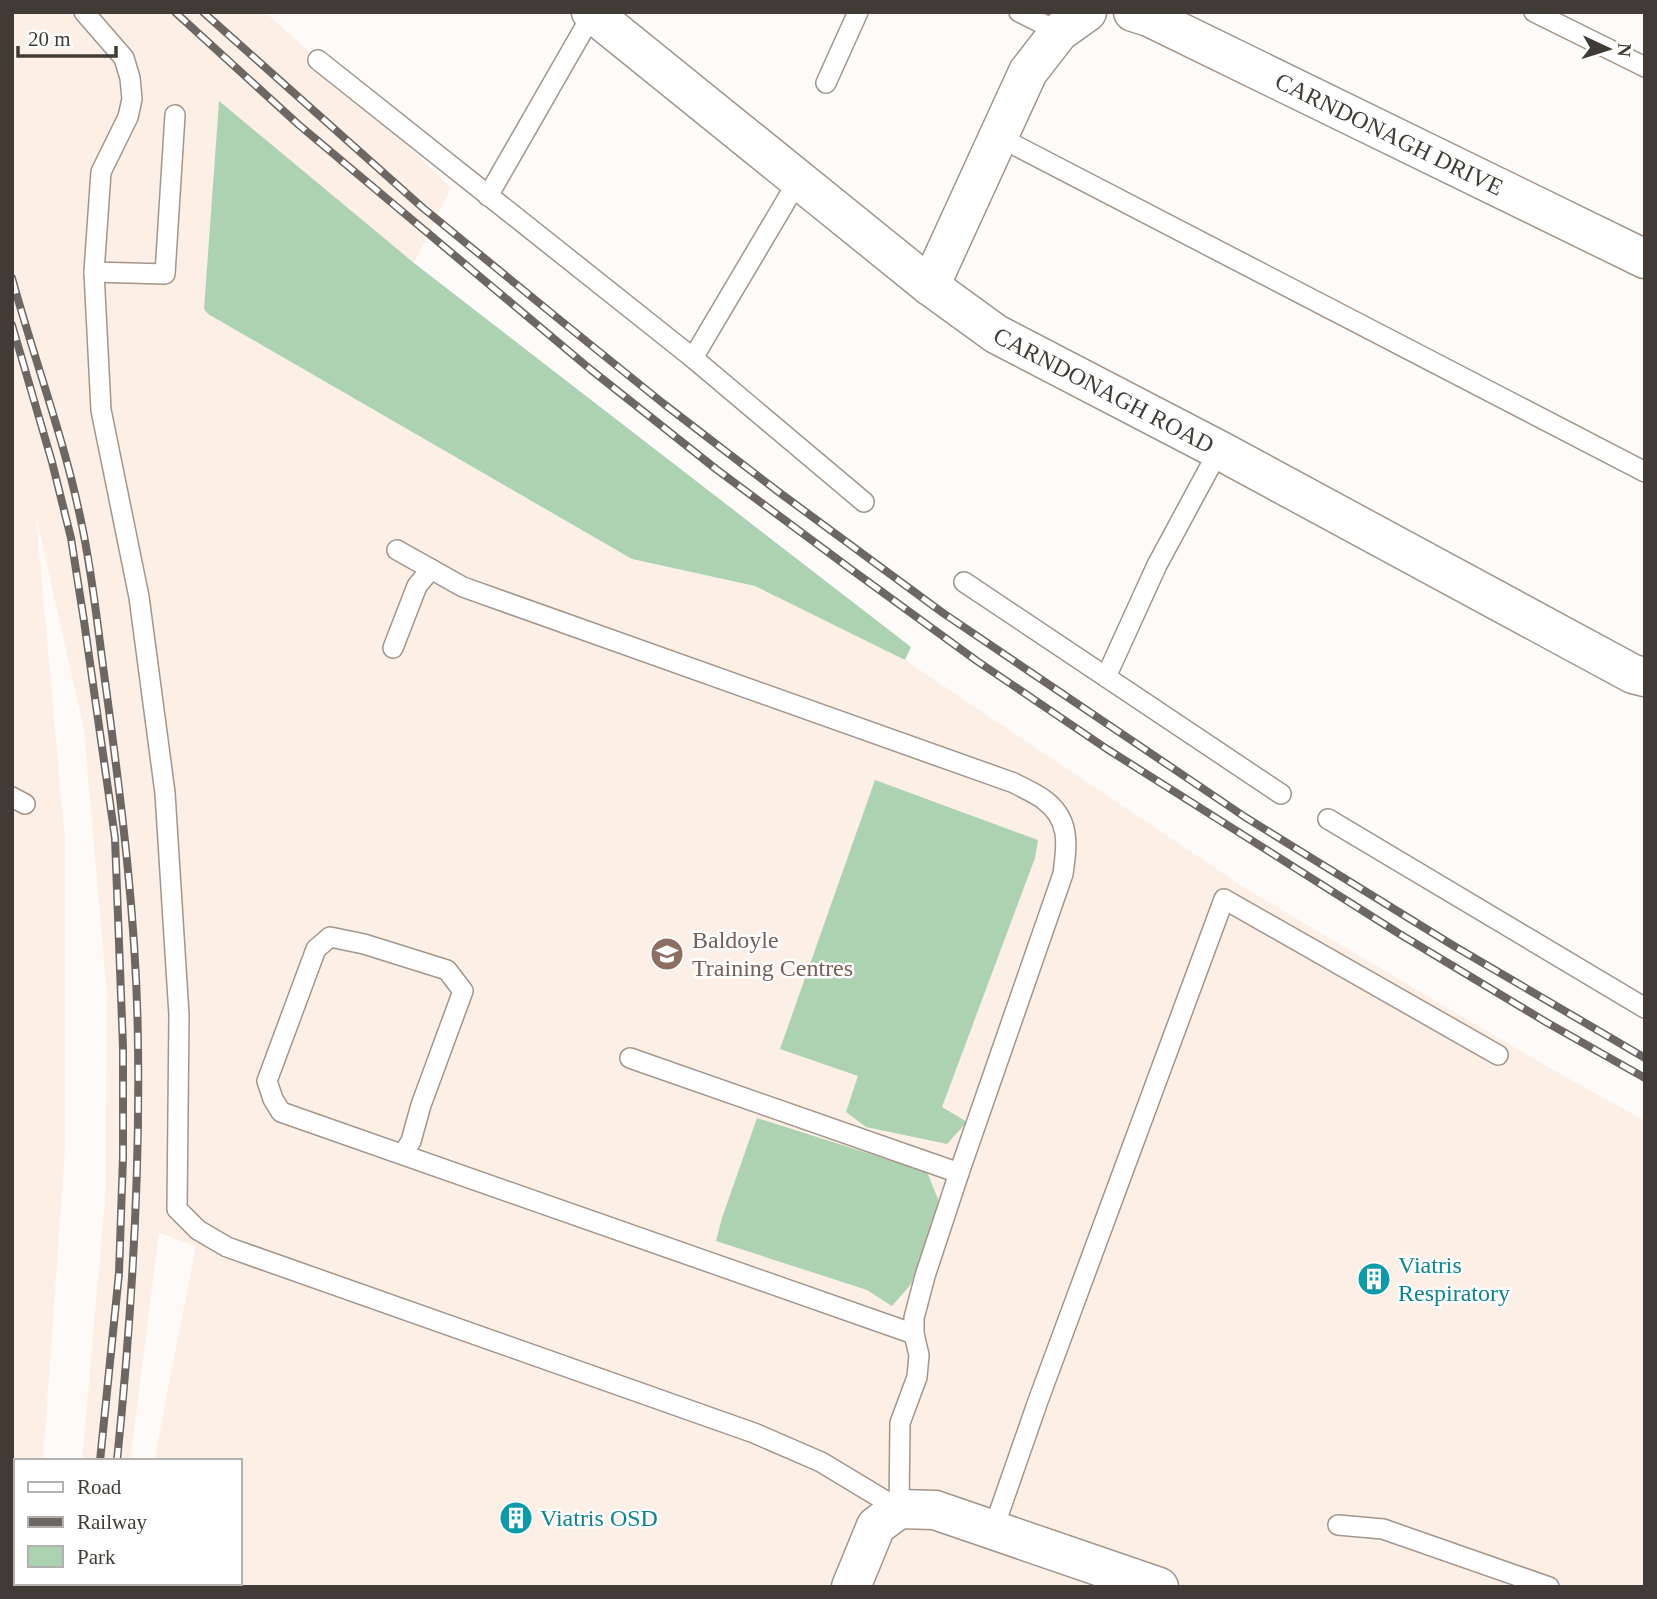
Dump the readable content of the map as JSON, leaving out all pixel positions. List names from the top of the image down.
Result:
{
  "streets": {
    "street": ["CARNDONAGH DRIVE", "CARNDONAGH ROAD"]
  },
  "places": {
    "school or university": ["Baldoyle Training Centres"],
    "building": ["Viatris Respiratory", "Viatris OSD"]
  },
  "legend": ["Road", "Railway", "Park"],
  "scale_bar": "20 m",
  "north": "right"
}
